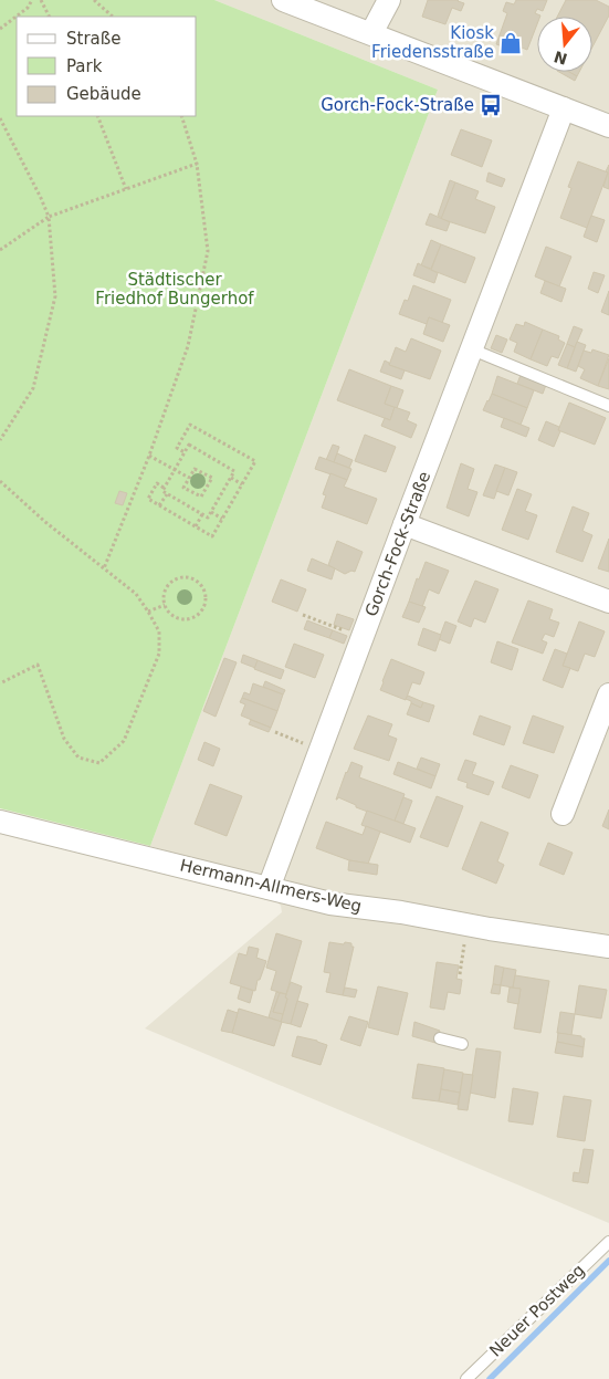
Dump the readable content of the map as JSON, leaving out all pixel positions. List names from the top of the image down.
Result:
{
  "streets": {
    "street": ["Gorch-Fock-Straße", "Hermann-Allmers-Weg"],
    "lane": ["Neuer Postweg"]
  },
  "crossings": [
    ["Gorch-Fock-Straße", "Hermann-Allmers-Weg"]
  ],
  "parks": ["Städtischer Friedhof Bungerhof"],
  "places": {
    "shop": ["Kiosk Friedensstraße"],
    "bus stop": ["Gorch-Fock-Straße"]
  },
  "legend": ["Straße", "Park", "Gebäude"],
  "north": "bottom"
}
